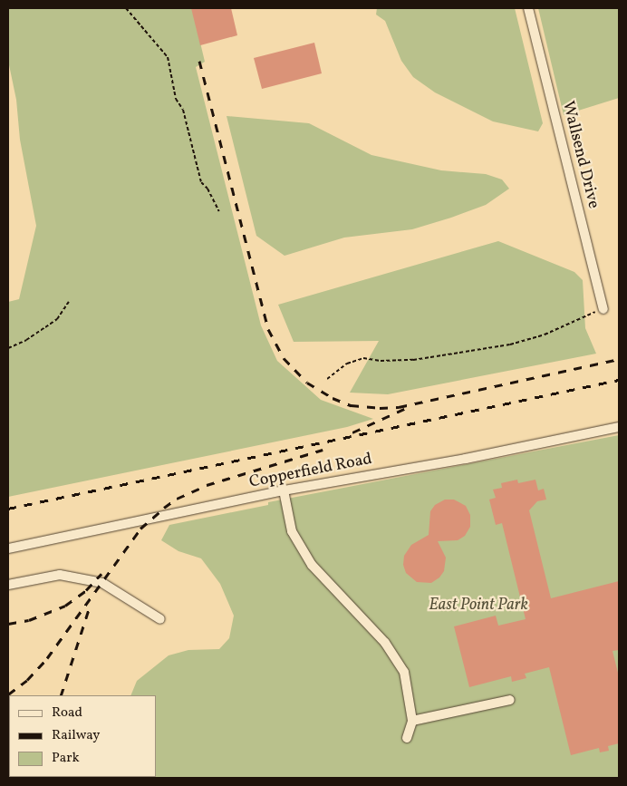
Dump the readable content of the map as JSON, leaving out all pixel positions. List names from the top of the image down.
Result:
{
  "streets": {
    "street": ["Wallsend Drive", "Copperfield Road"]
  },
  "parks": ["East Point Park"],
  "legend": ["Road", "Railway", "Park"]
}
